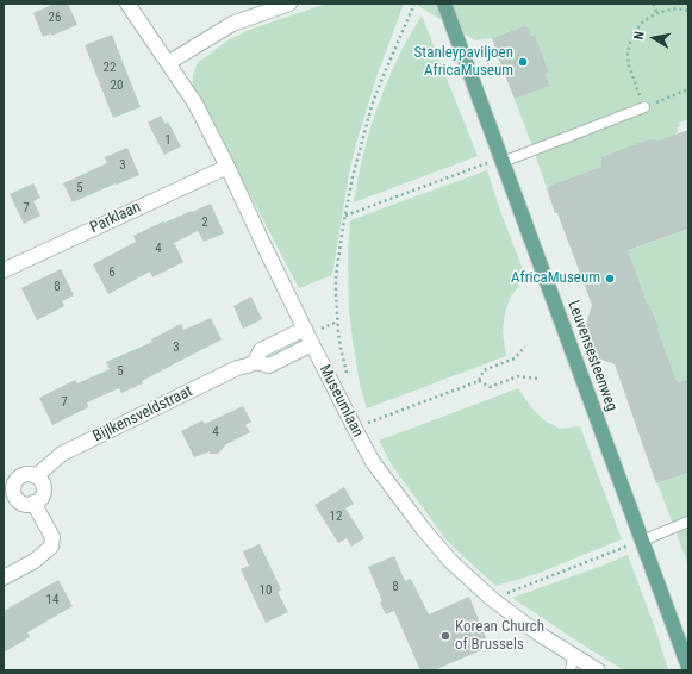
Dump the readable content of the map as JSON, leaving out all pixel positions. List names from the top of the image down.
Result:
{
  "streets": {
    "main road": ["Leuvensesteenweg"],
    "street": ["Parklaan", "Museumlaan", "Bijlkensveldstraat"]
  },
  "crossings": [
    ["Parklaan", "Museumlaan"],
    ["Museumlaan", "Bijlkensveldstraat"]
  ],
  "places": ["Stanleypaviljoen AfricaMuseum", "AfricaMuseum", "Korean Church of Brussels"],
  "house_numbers": [
    "26",
    "22",
    "20",
    "1",
    "3",
    "5",
    "7",
    "2",
    "4",
    "6",
    "8",
    "3",
    "5",
    "7",
    "4",
    "12",
    "8",
    "10",
    "14"
  ],
  "north": "left"
}
